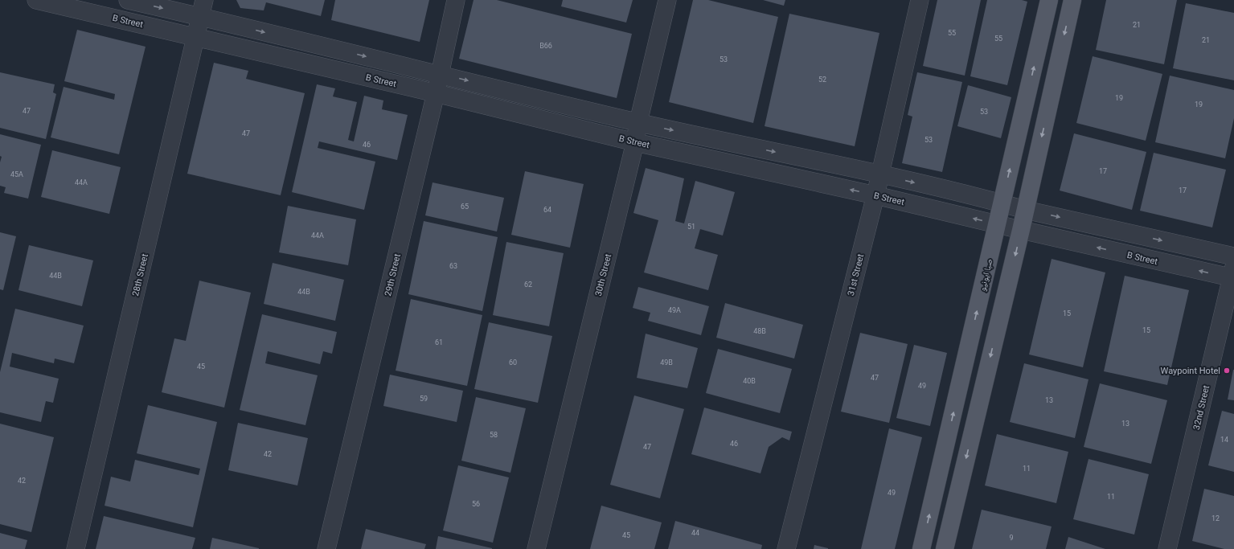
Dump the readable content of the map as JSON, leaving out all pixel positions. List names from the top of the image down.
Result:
{
  "streets": {
    "main road": ["صبا ایونیو"],
    "street": [
      "B Street",
      "28th Street",
      "29th Street",
      "30th Street",
      "31st Street",
      "32nd Street"
    ]
  },
  "crossings": [
    ["B Street", "28th Street"],
    ["B Street", "29th Street"],
    ["B Street", "30th Street"],
    ["B Street", "31st Street"],
    ["B Street", "صبا ایونیو"],
    ["B Street", "32nd Street"]
  ],
  "places": ["Waypoint Hotel"],
  "house_numbers": [
    "21",
    "55",
    "55",
    "21",
    "B66",
    "53",
    "52",
    "19",
    "19",
    "47",
    "53",
    "47",
    "53",
    "46",
    "17",
    "45A",
    "44A",
    "17",
    "65",
    "64",
    "51",
    "44A",
    "63",
    "44B",
    "62",
    "44B",
    "49A",
    "15",
    "15",
    "48B",
    "61",
    "60",
    "49B",
    "45",
    "47",
    "40B",
    "49",
    "59",
    "13",
    "13",
    "58",
    "14",
    "46",
    "47",
    "42",
    "11",
    "42",
    "49",
    "11",
    "56",
    "12",
    "44",
    "45",
    "9"
  ]
}
